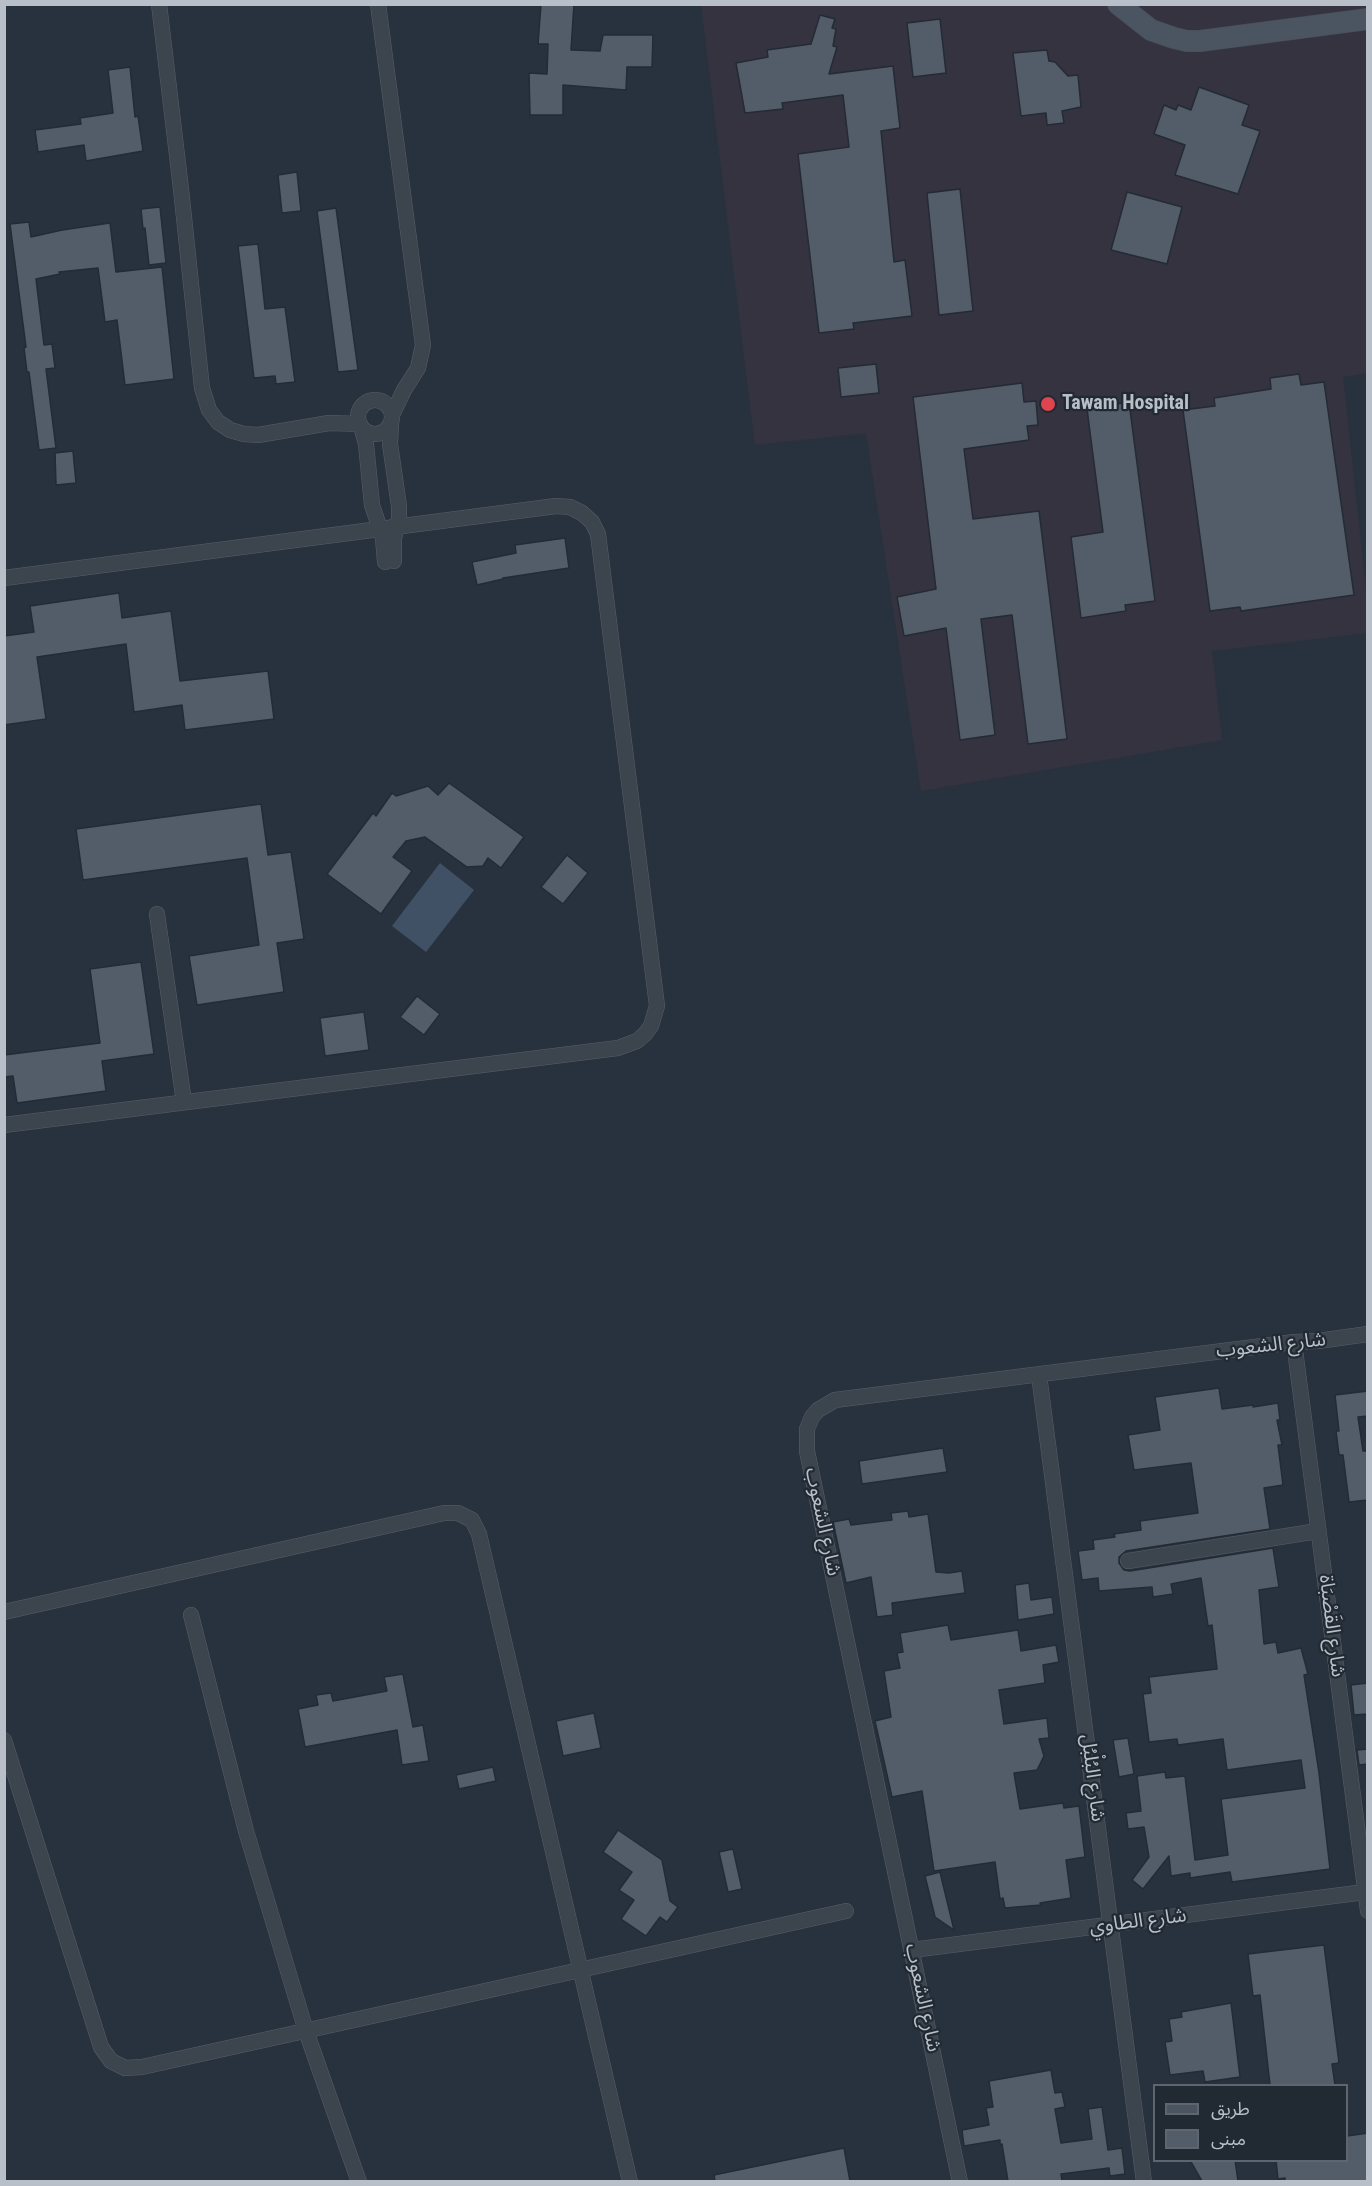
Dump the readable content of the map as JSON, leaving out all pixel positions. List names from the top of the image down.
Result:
{
  "streets": {
    "street": [
      "شارع الشعوب",
      "شارع القَصْبَاة",
      "شارع البُلْبُل",
      "شارع الطاوي"
    ]
  },
  "crossings": [
    ["شارع الشعوب", "شارع القَصْبَاة"],
    ["شارع الشعوب", "شارع البُلْبُل"],
    ["شارع الشعوب", "شارع الطاوي"],
    ["شارع القَصْبَاة", "شارع الطاوي"],
    ["شارع البُلْبُل", "شارع الطاوي"]
  ],
  "places": ["Tawam Hospital"],
  "legend": ["طريق", "مبنى"]
}
